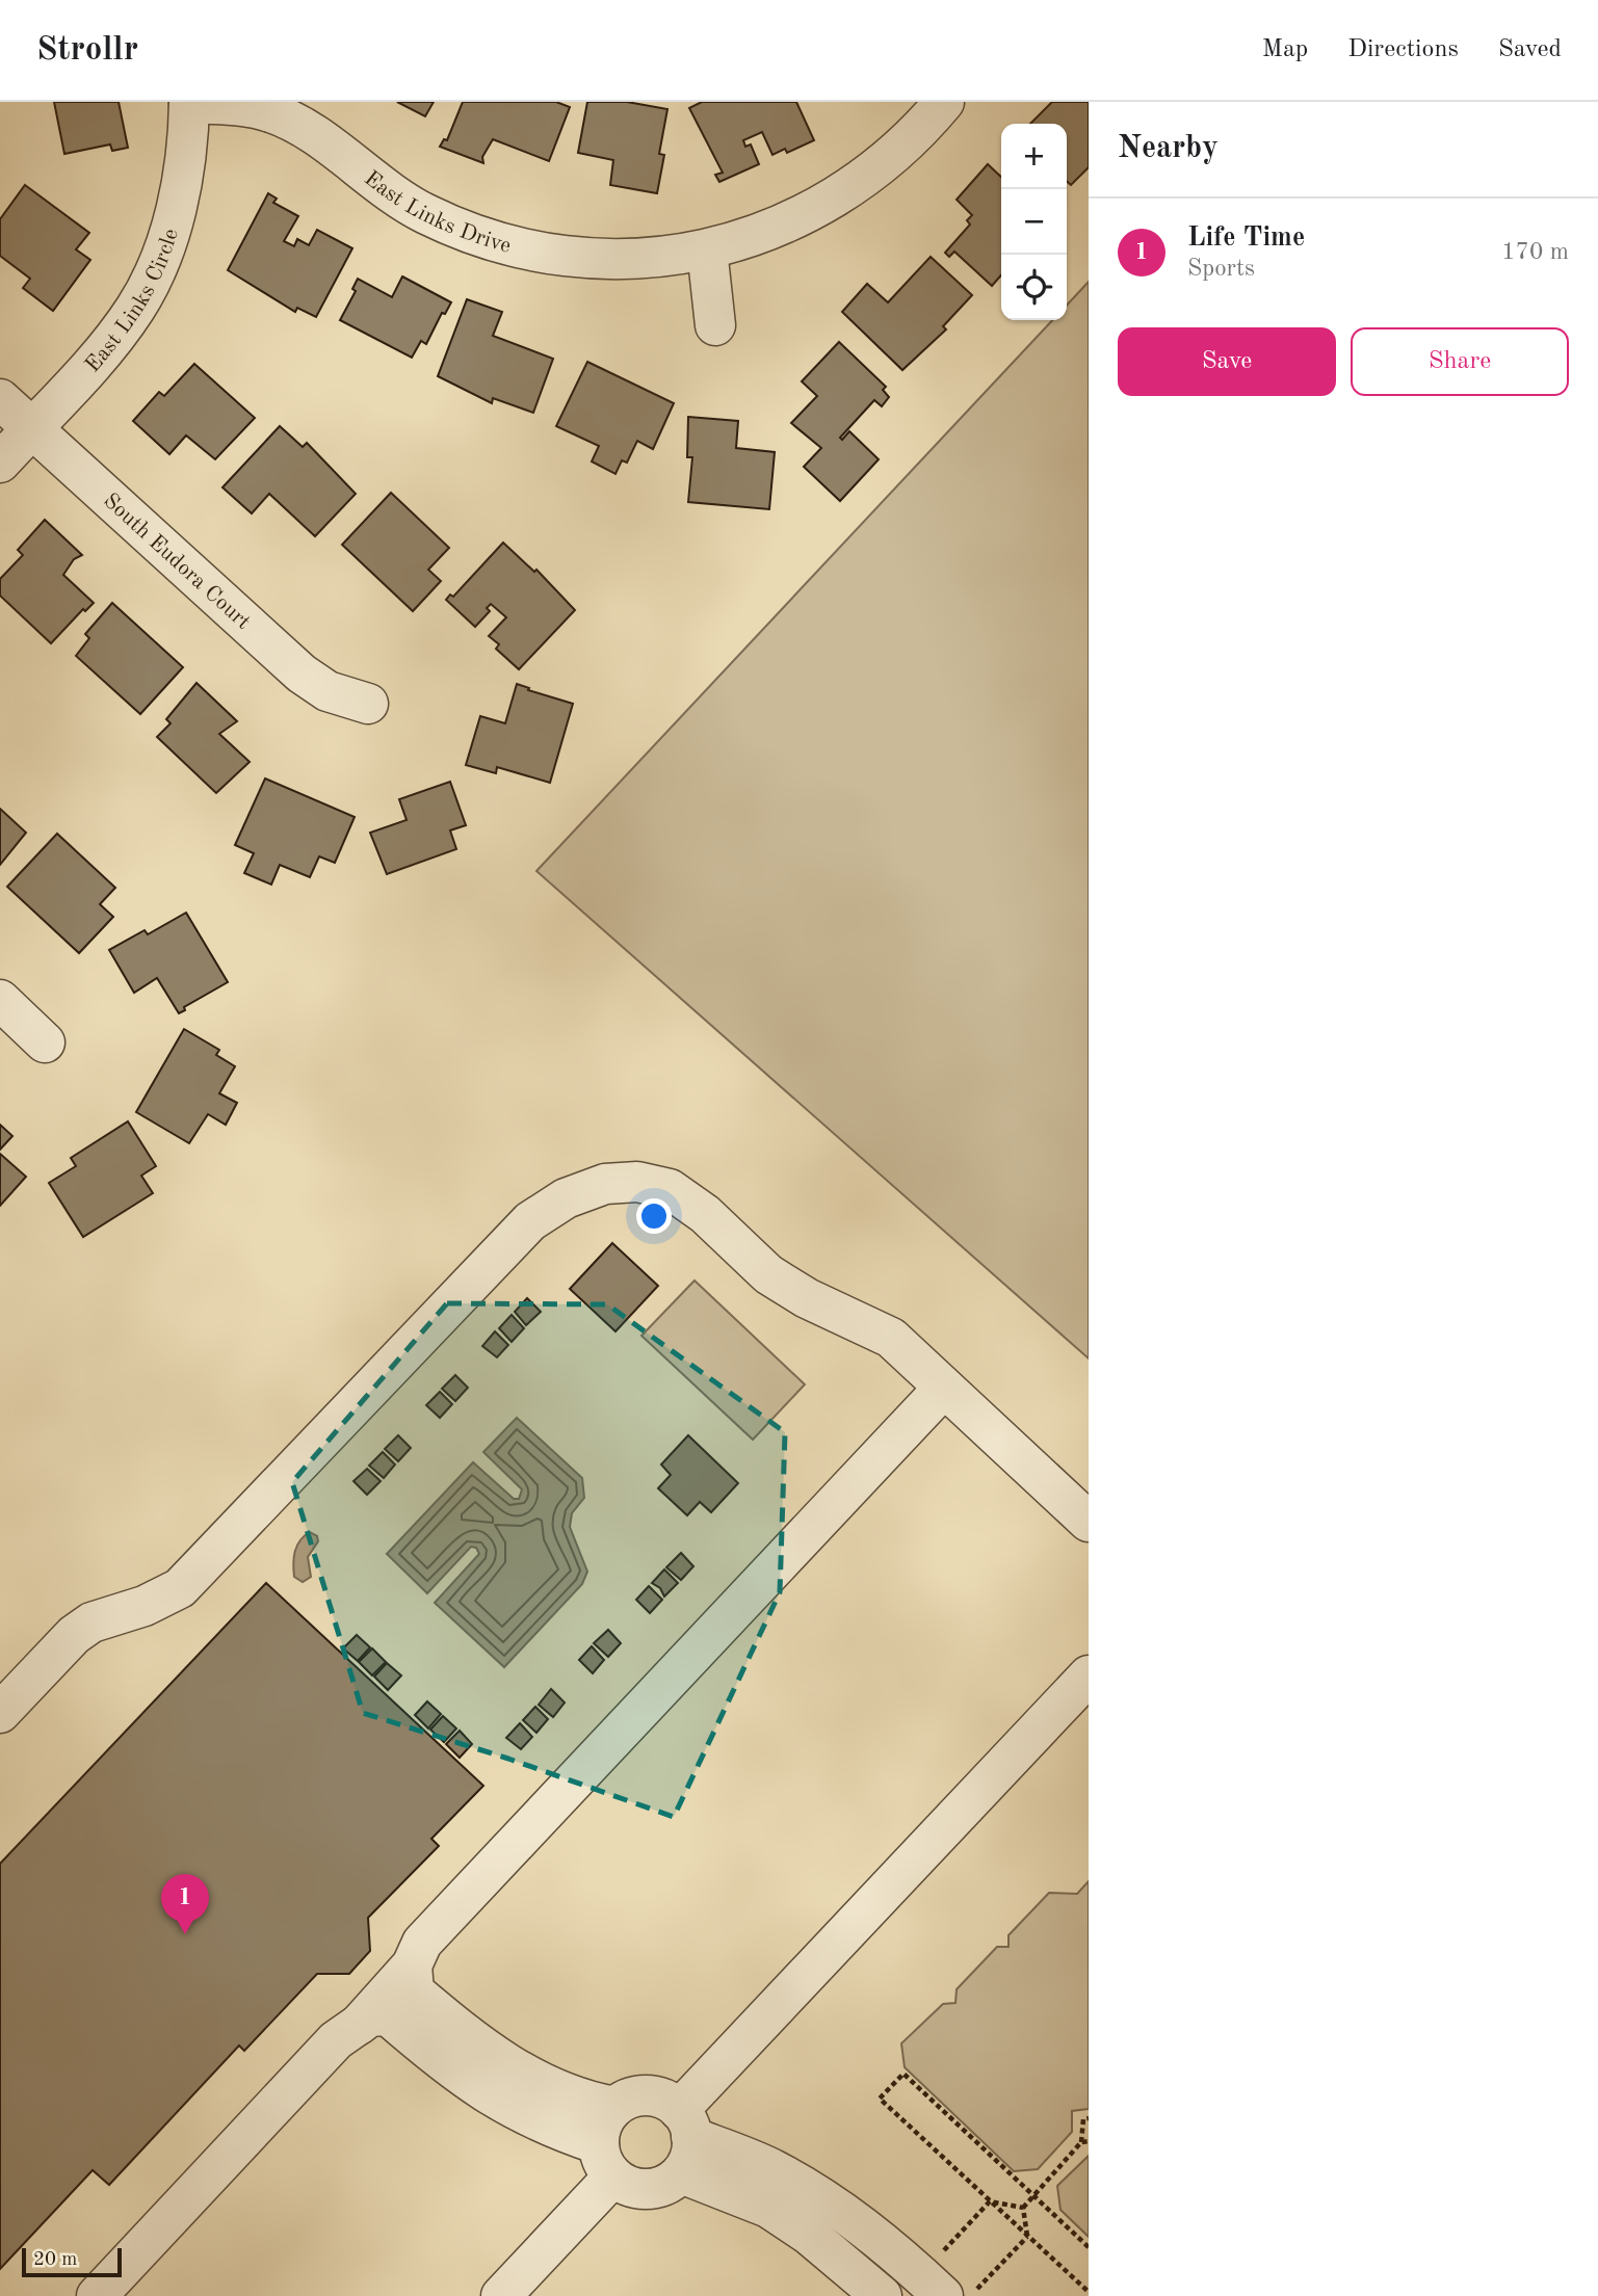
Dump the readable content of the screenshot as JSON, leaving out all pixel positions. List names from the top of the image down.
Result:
{
  "streets": {
    "street": ["East Links Drive", "East Links Circle", "South Eudora Court"]
  },
  "crossings": [
    ["East Links Drive", "East Links Circle"],
    ["East Links Circle", "South Eudora Court"]
  ],
  "scale_bar": "20 m",
  "page": {
    "header": "Strollr",
    "nav": ["Map", "Directions", "Saved"],
    "heading": "Nearby",
    "map_buttons": ["+", "−"],
    "list": [
      {
        "mark": "1",
        "name": "Life Time",
        "note": "Sports",
        "value": "170 m"
      }
    ],
    "buttons": ["Save", "Share"],
    "pins": "1",
    "scale": "20 m"
  }
}
